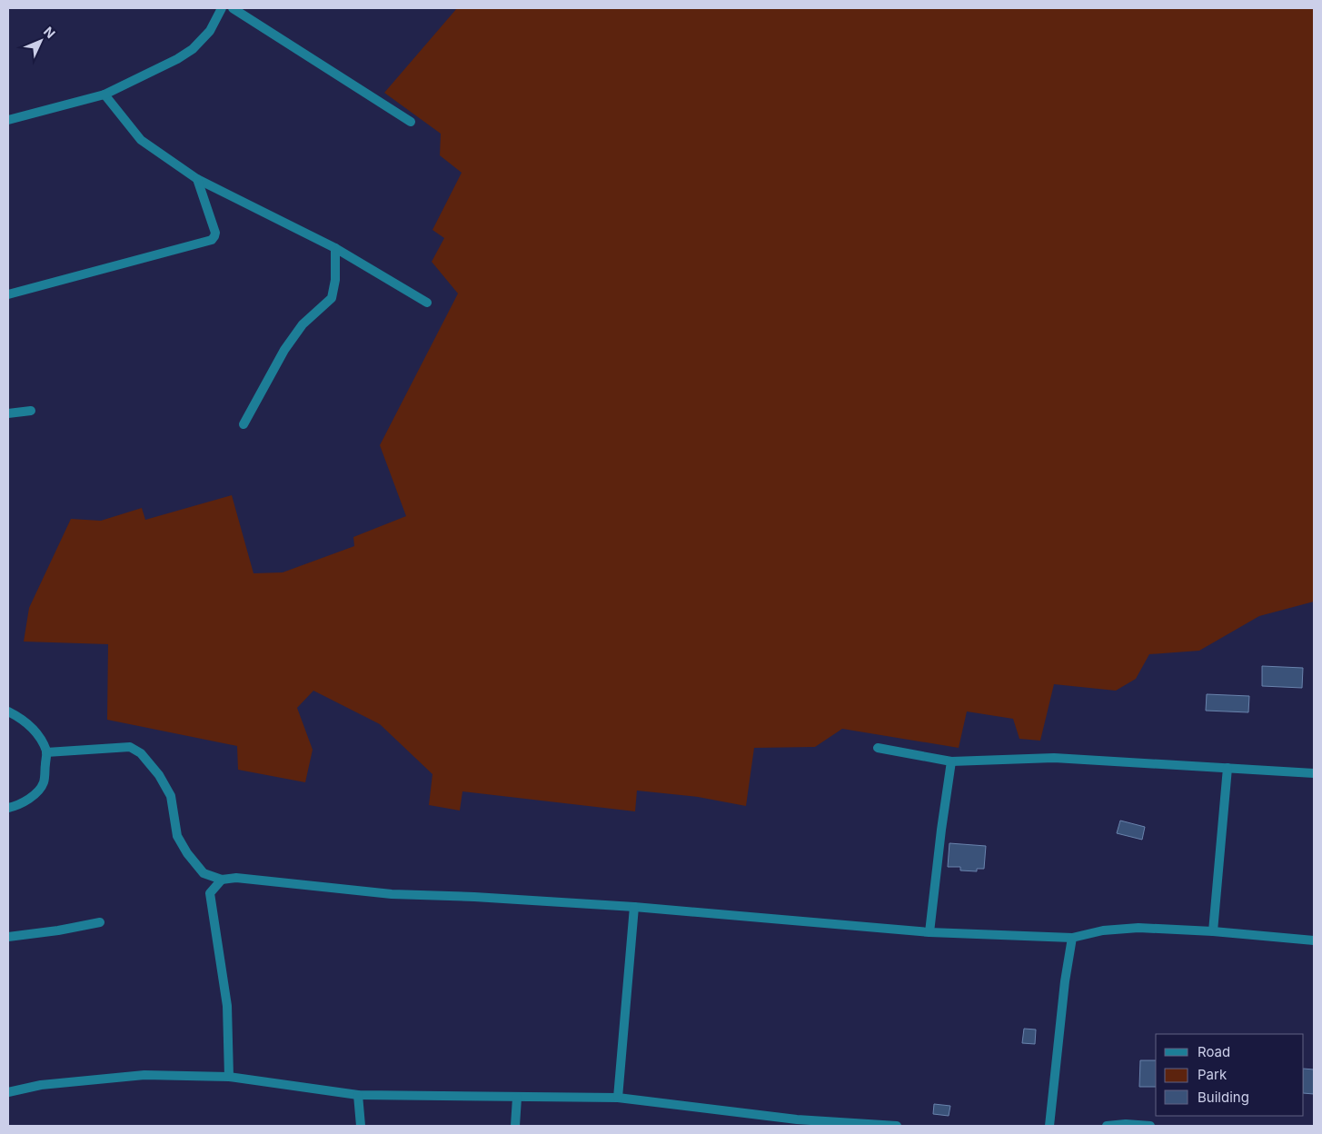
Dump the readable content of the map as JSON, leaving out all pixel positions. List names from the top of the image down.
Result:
{
  "legend": ["Road", "Park", "Building"],
  "north": "top right"
}
